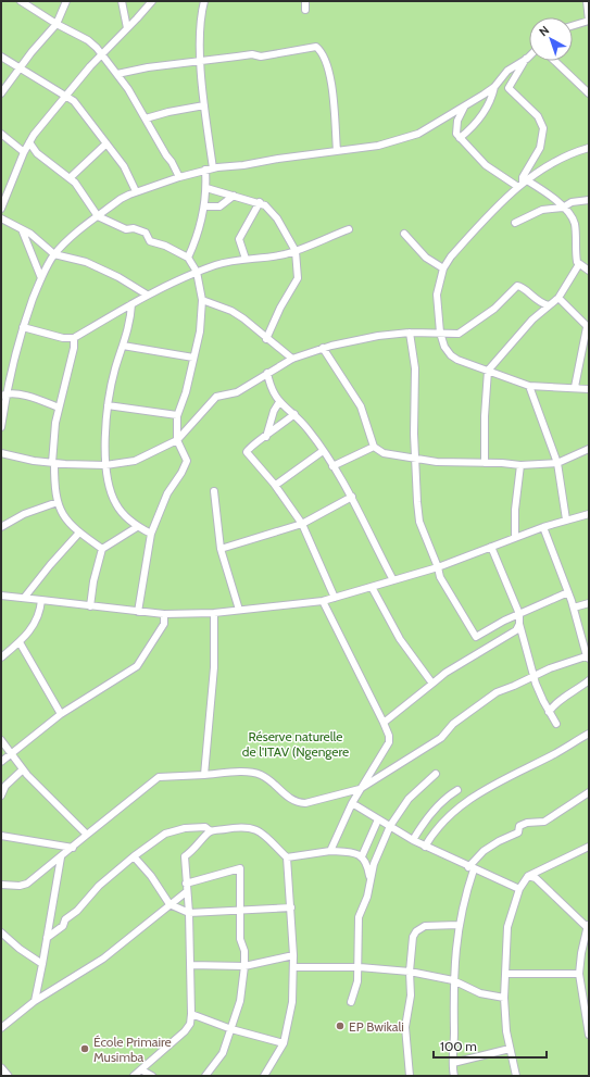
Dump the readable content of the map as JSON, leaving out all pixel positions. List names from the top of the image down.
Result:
{
  "parks": ["Réserve naturelle de l'ITAV (Ngengere"],
  "places": ["EP Bwikali", "École Primaire Musimba"],
  "scale_bar": "100 m",
  "north": "top left"
}
